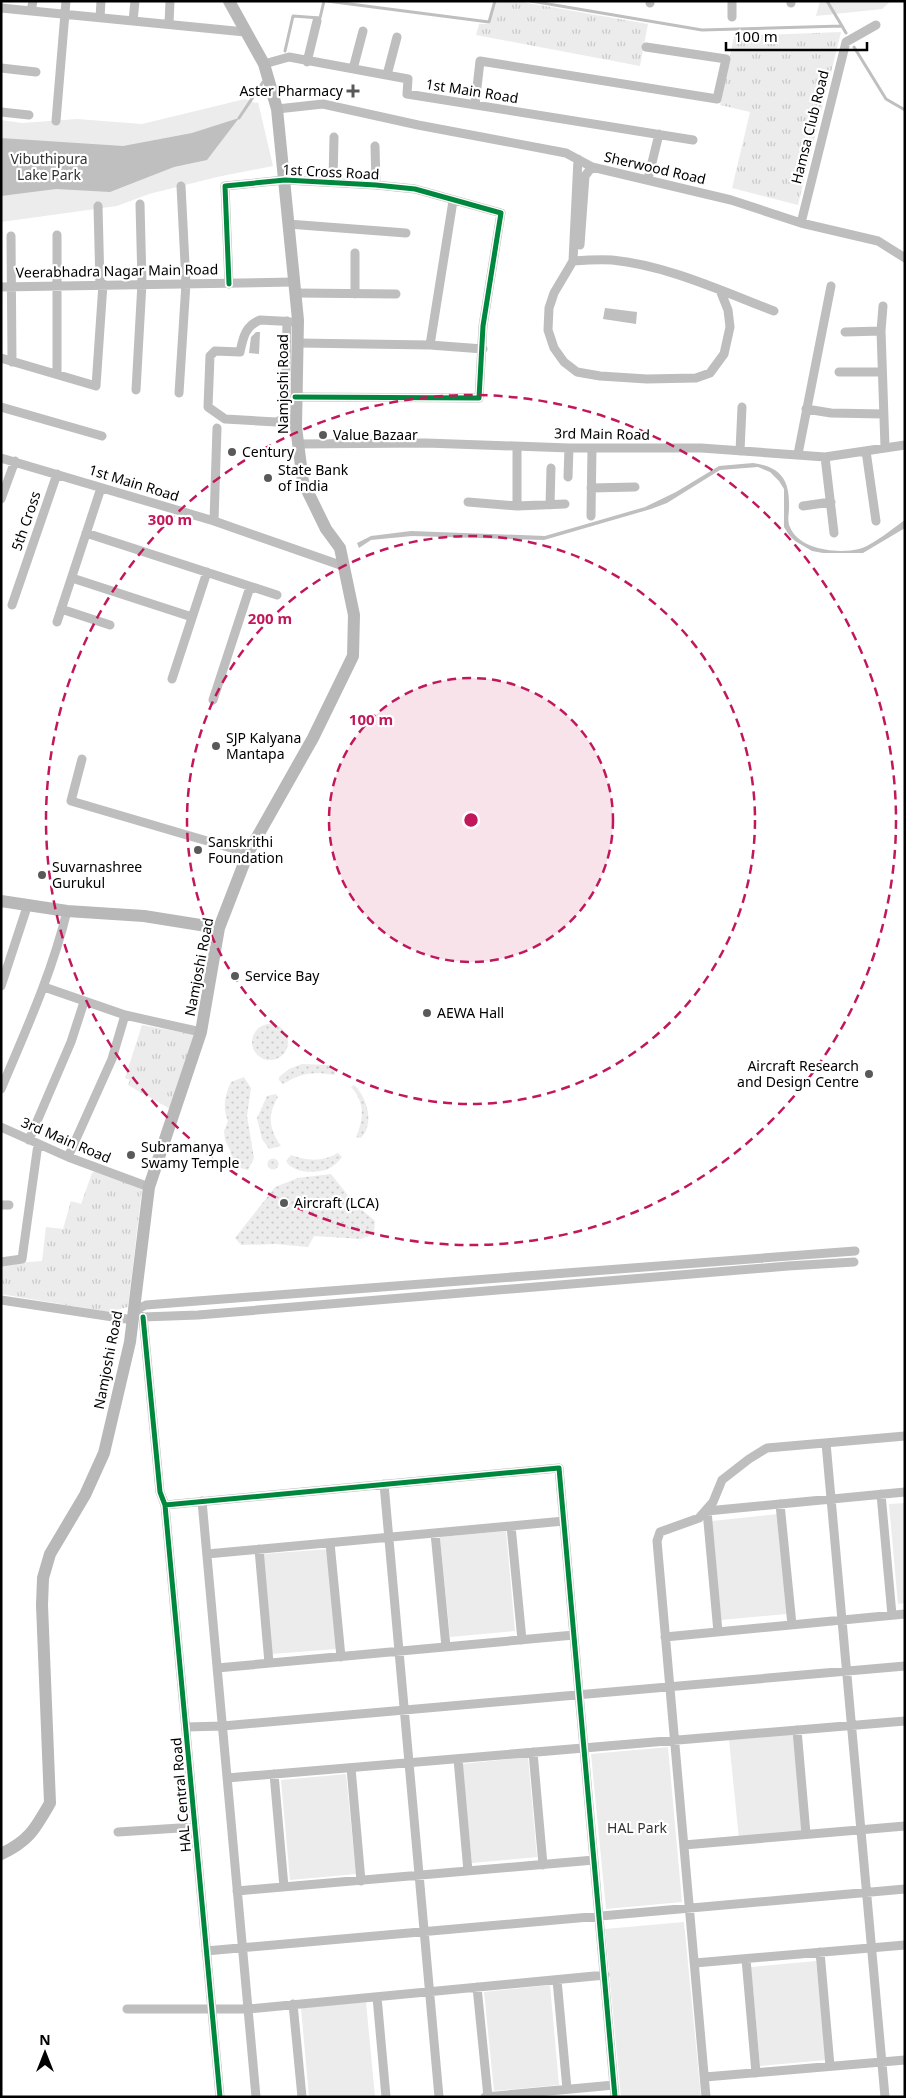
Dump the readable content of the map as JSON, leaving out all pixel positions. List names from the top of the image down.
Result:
{
  "streets": {
    "main road": ["Namjoshi Road"],
    "street": [
      "1st Main Road",
      "Hamsa Club Road",
      "Sherwood Road",
      "1st Cross Road",
      "Veerabhadra Nagar Main Road",
      "3rd Main Road",
      "5th Cross",
      "HAL Central Road"
    ]
  },
  "crossings": [
    ["1st Main Road", "Namjoshi Road"],
    ["1st Main Road", "5th Cross"],
    ["Hamsa Club Road", "Sherwood Road"],
    ["Sherwood Road", "Namjoshi Road"],
    ["1st Cross Road", "Veerabhadra Nagar Main Road"],
    ["1st Cross Road", "Namjoshi Road"],
    ["Veerabhadra Nagar Main Road", "Namjoshi Road"],
    ["Namjoshi Road", "3rd Main Road"],
    ["Namjoshi Road", "HAL Central Road"]
  ],
  "parks": ["Vibuthipura Lake Park", "HAL Park"],
  "places": {
    "health": ["Aster Pharmacy"],
    "other": [
      "Value Bazaar",
      "Century",
      "State Bank of India",
      "SJP Kalyana Mantapa",
      "Sanskrithi Foundation",
      "Suvarnashree Gurukul",
      "Service Bay",
      "AEWA Hall",
      "Aircraft Research and Design Centre",
      "Subramanya Swamy Temple",
      "Aircraft (LCA)"
    ]
  },
  "scale_bar": "100 m",
  "north": "top",
  "rings": ["300 m", "200 m", "100 m"]
}
